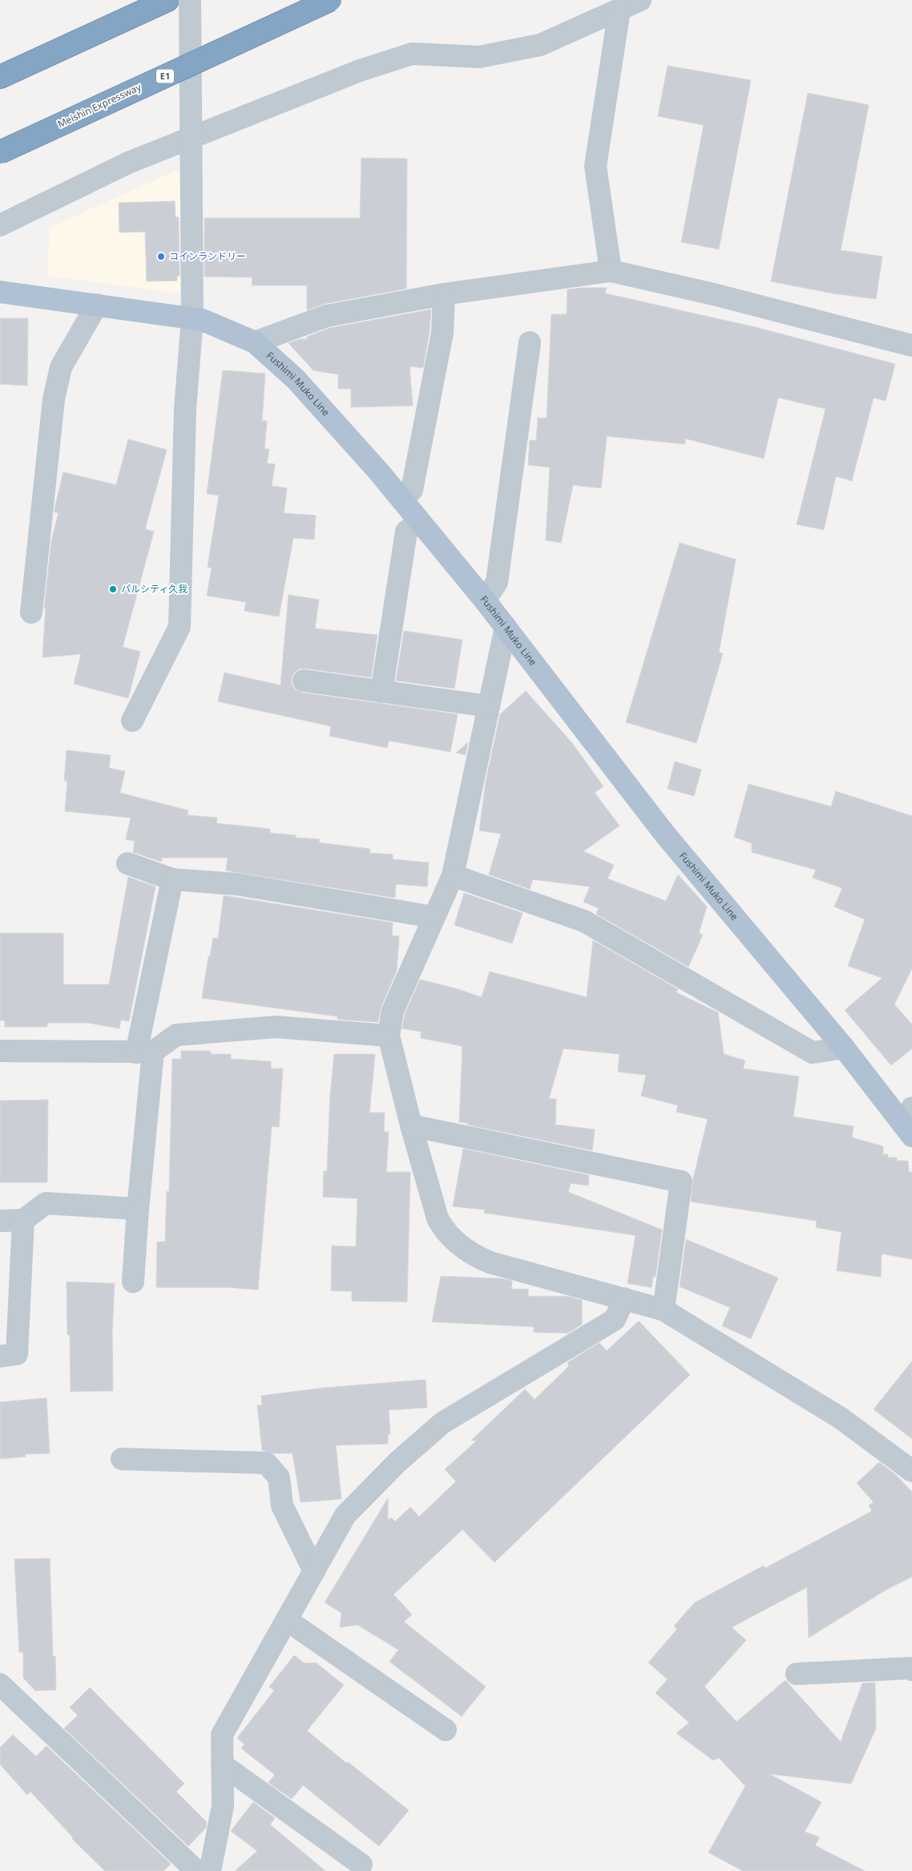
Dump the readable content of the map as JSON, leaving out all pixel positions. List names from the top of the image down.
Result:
{
  "streets": {
    "highway": ["E1", "Meishin Expressway"],
    "main road": ["Fushimi Muko Line"]
  },
  "places": ["コインランドリー", "パルシティ久我"]
}
